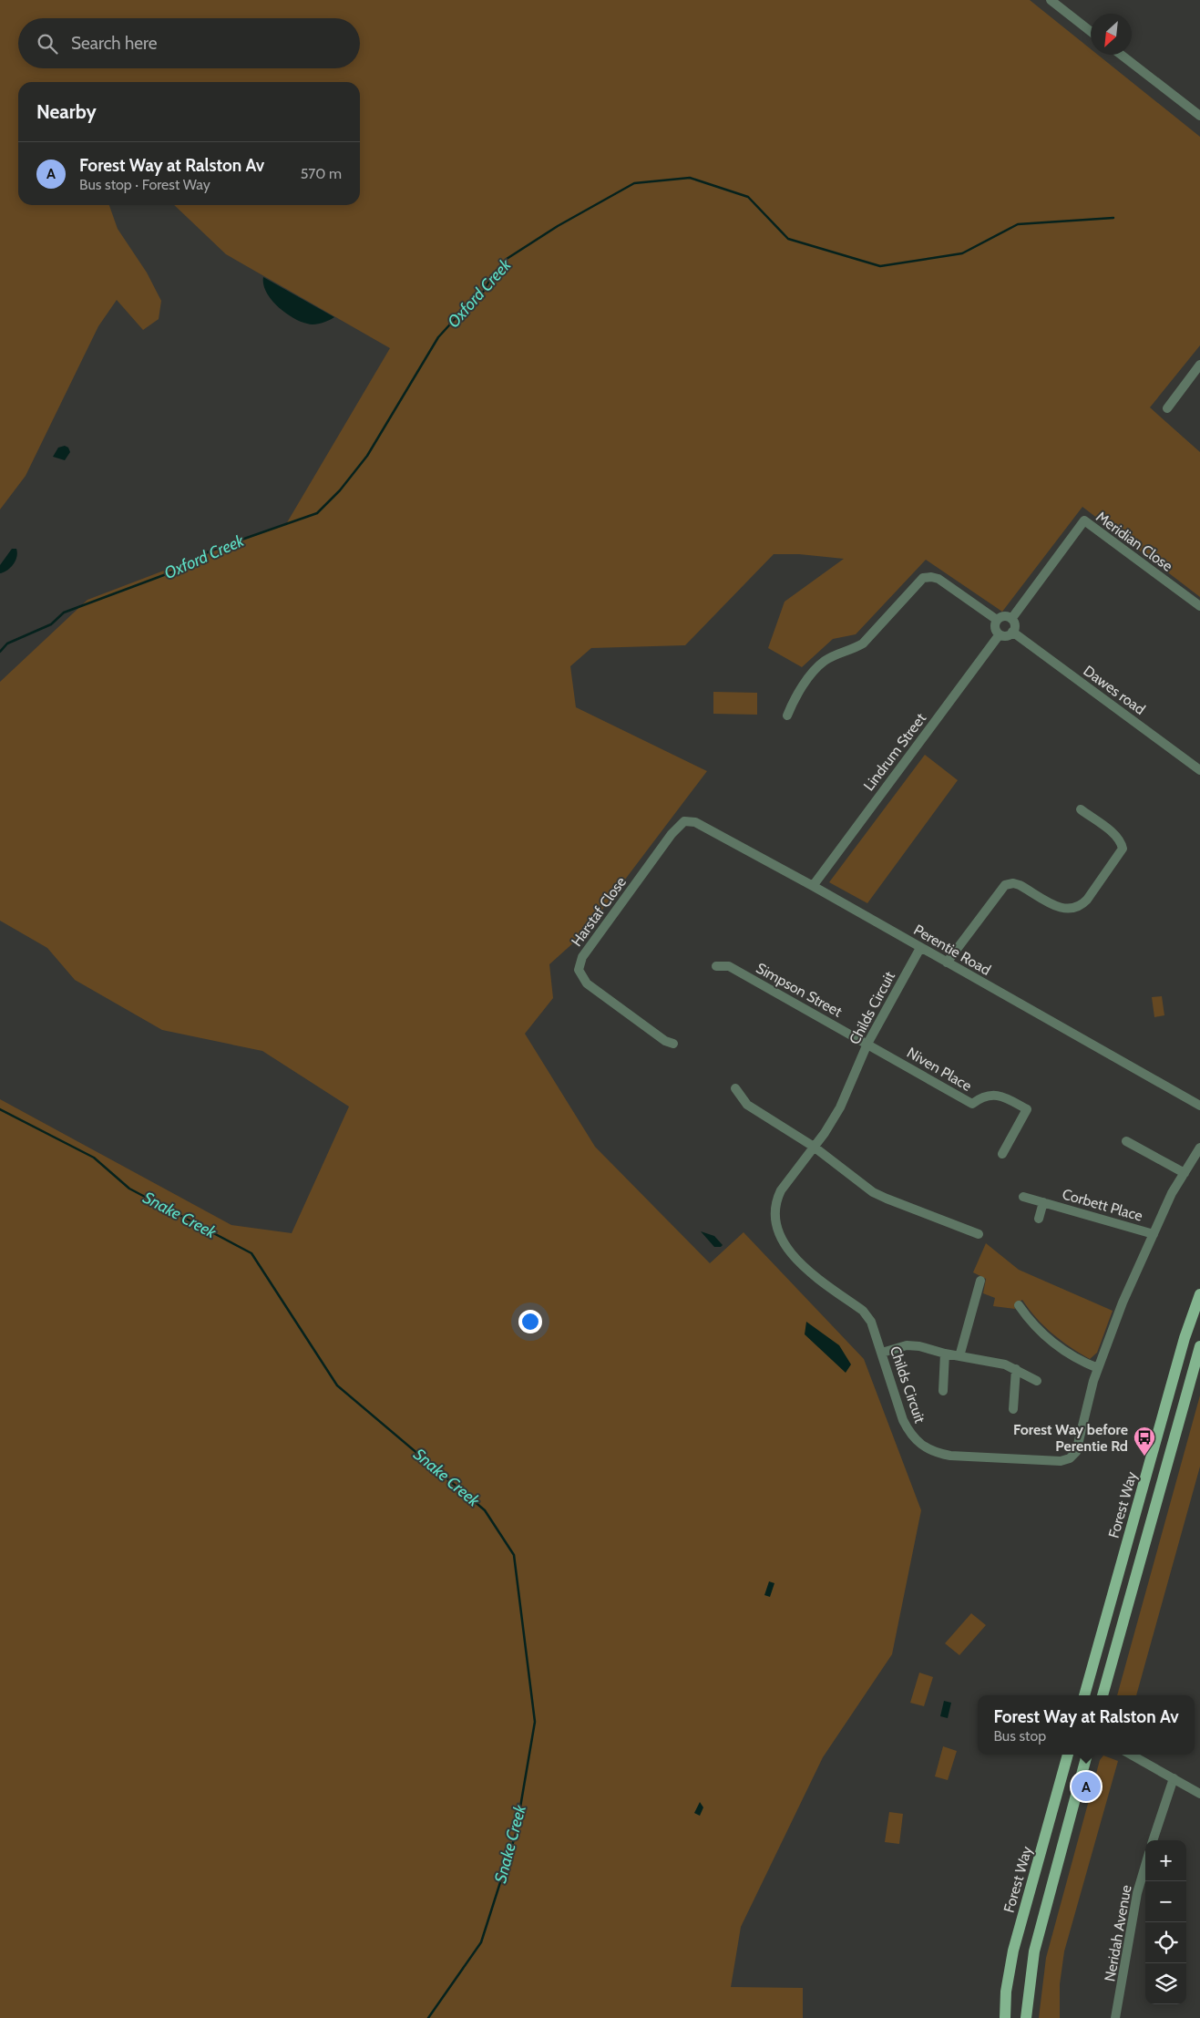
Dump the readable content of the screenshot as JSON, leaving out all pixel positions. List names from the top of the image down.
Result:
{
  "streets": {
    "main road": ["Forest Way"],
    "street": [
      "Meridian Close",
      "Dawes road",
      "Lindrum Street",
      "Harstaf Close",
      "Perentie Road",
      "Simpson Street",
      "Childs Circuit",
      "Niven Place",
      "Corbett Place",
      "Neridah Avenue"
    ]
  },
  "crossings": [
    ["Meridian Close", "Dawes road"],
    ["Meridian Close", "Lindrum Street"],
    ["Dawes road", "Lindrum Street"],
    ["Lindrum Street", "Perentie Road"],
    ["Harstaf Close", "Perentie Road"],
    ["Perentie Road", "Childs Circuit"],
    ["Simpson Street", "Childs Circuit"],
    ["Simpson Street", "Niven Place"],
    ["Childs Circuit", "Niven Place"],
    ["Childs Circuit", "Corbett Place"]
  ],
  "water": ["Oxford Creek", "Snake Creek"],
  "places": {
    "bus stop": ["Forest Way before Perentie Rd"]
  },
  "north": "bottom left",
  "page": {
    "search": "Search here",
    "heading": "Nearby",
    "list": [
      {
        "mark": "A",
        "name": "Forest Way at Ralston Av",
        "note": "Bus stop · Forest Way",
        "value": "570 m"
      }
    ],
    "popup": ["Forest Way at Ralston Av", "Bus stop"],
    "pins": "A",
    "map_buttons": ["+", "−"]
  }
}
